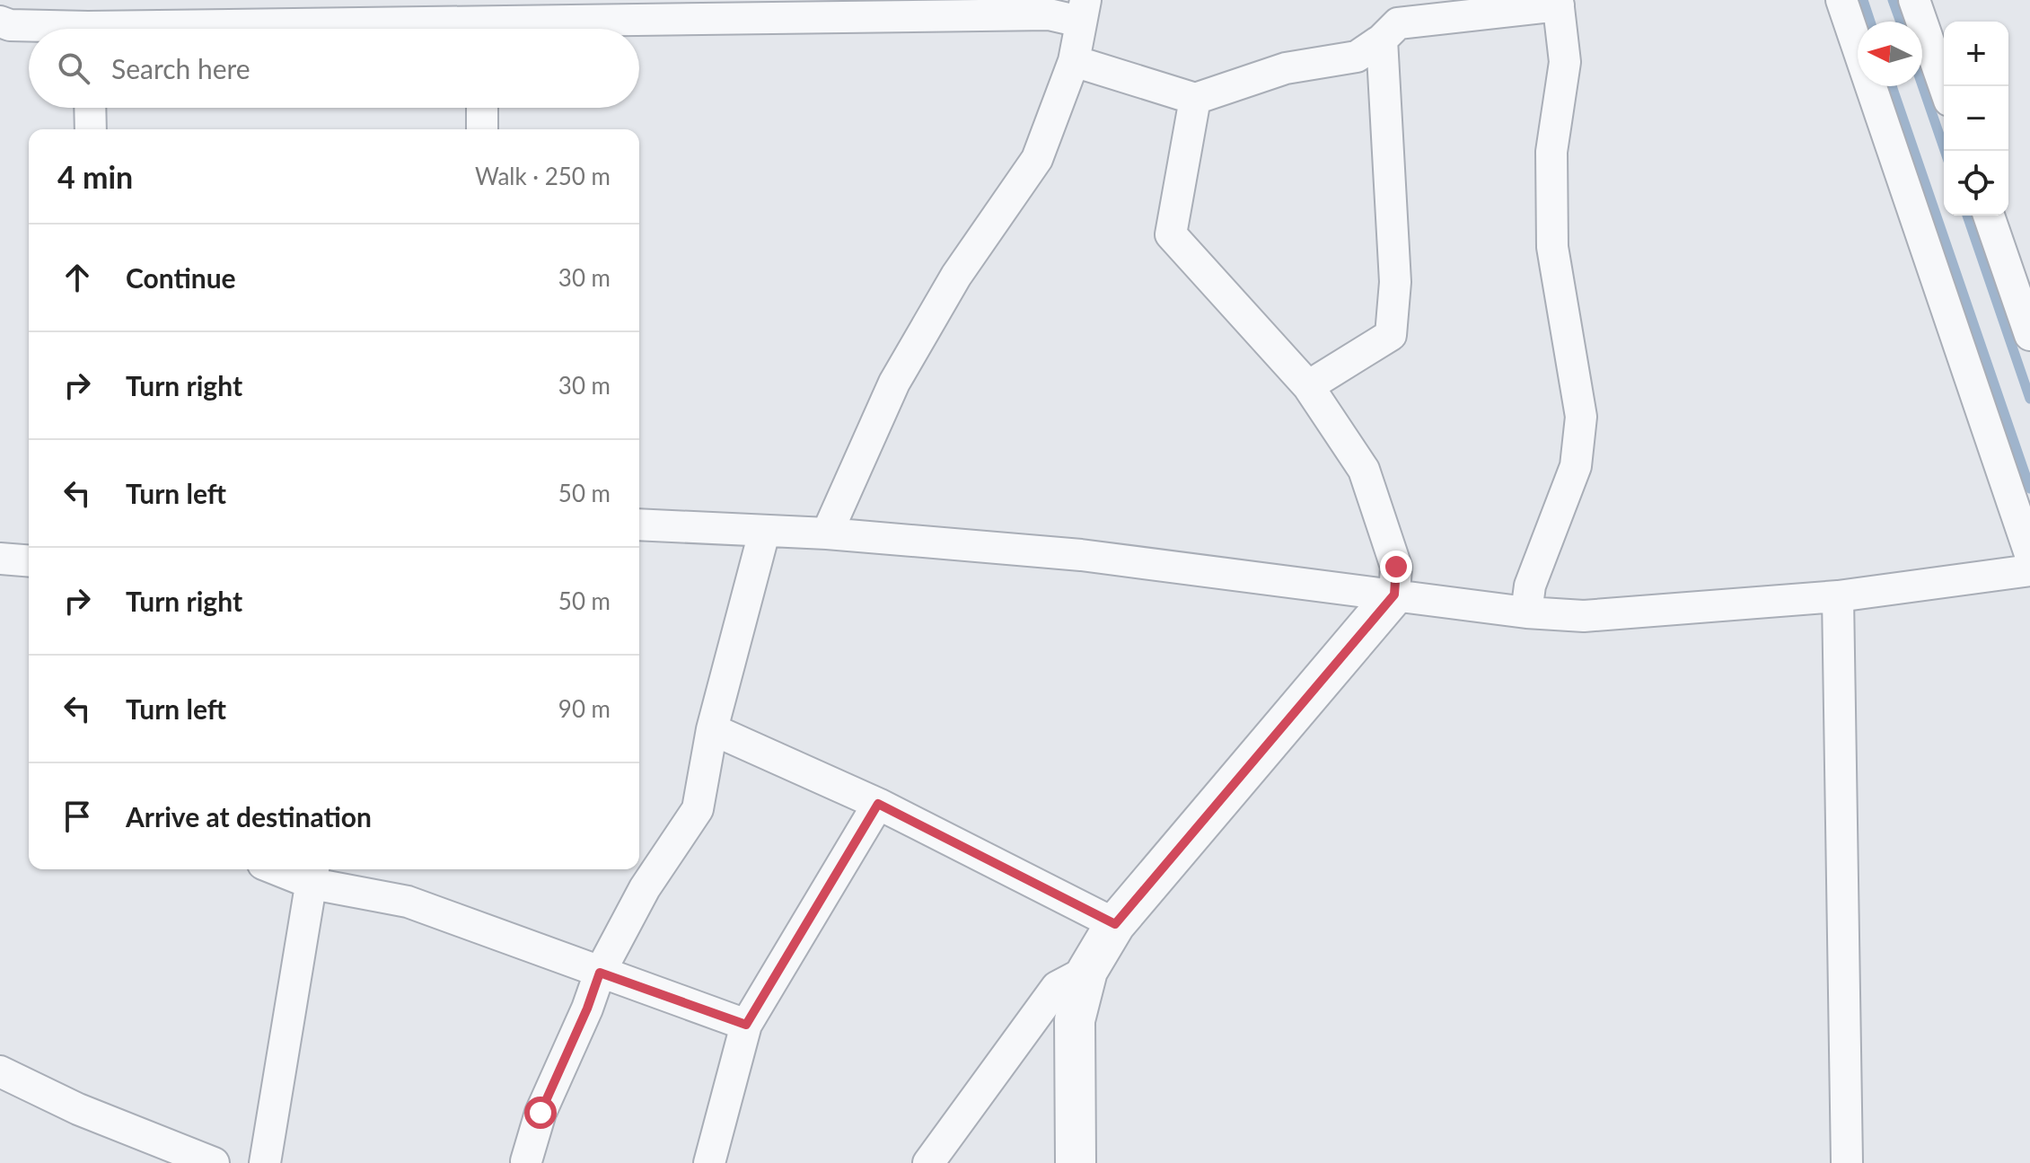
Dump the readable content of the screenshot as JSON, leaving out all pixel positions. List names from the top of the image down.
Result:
{
  "north": "left",
  "page": {
    "map_buttons": ["+", "−"],
    "search": "Search here",
    "heading": ["4 min", "Walk · 250 m"],
    "list": [
      ["Continue", "30 m"],
      ["Turn right", "30 m"],
      ["Turn left", "50 m"],
      ["Turn right", "50 m"],
      ["Turn left", "90 m"],
      "Arrive at destination"
    ]
  }
}
